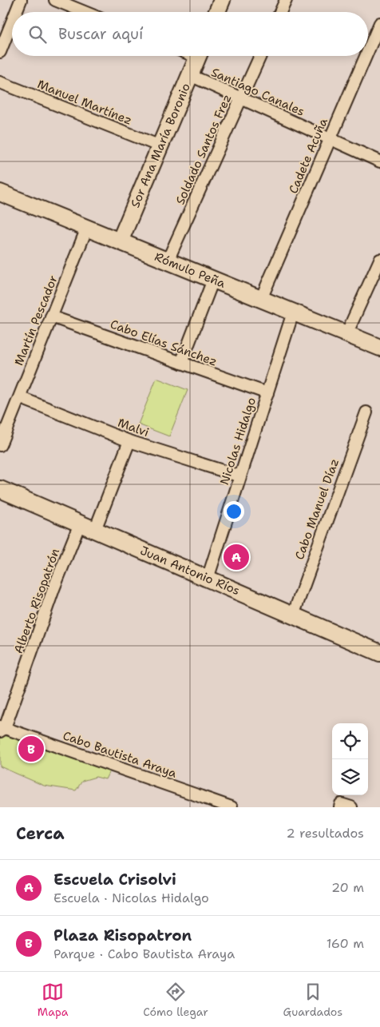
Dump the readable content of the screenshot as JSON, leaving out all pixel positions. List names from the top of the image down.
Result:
{
  "streets": {
    "street": [
      "Santiago Canales",
      "Manuel Martínez",
      "Sor Ana María Boronio",
      "Soldado Santos Frez",
      "Cadete Acuña",
      "Rómulo Peña",
      "Martín Pescador",
      "Cabo Elías Sánchez",
      "Malvi",
      "Nicolas Hidalgo",
      "Cabo Manuel Díaz",
      "Juan Antonio Ríos",
      "Alberto Risopatrón",
      "Cabo Bautista Araya"
    ]
  },
  "crossings": [
    ["Santiago Canales", "Sor Ana María Boronio"],
    ["Santiago Canales", "Soldado Santos Frez"],
    ["Santiago Canales", "Cadete Acuña"],
    ["Manuel Martínez", "Sor Ana María Boronio"],
    ["Sor Ana María Boronio", "Rómulo Peña"],
    ["Soldado Santos Frez", "Rómulo Peña"],
    ["Cadete Acuña", "Rómulo Peña"],
    ["Rómulo Peña", "Martín Pescador"],
    ["Rómulo Peña", "Nicolas Hidalgo"],
    ["Martín Pescador", "Cabo Elías Sánchez"],
    ["Martín Pescador", "Malvi"],
    ["Cabo Elías Sánchez", "Nicolas Hidalgo"],
    ["Malvi", "Nicolas Hidalgo"],
    ["Nicolas Hidalgo", "Juan Antonio Ríos"],
    ["Cabo Manuel Díaz", "Juan Antonio Ríos"],
    ["Juan Antonio Ríos", "Alberto Risopatrón"],
    ["Alberto Risopatrón", "Cabo Bautista Araya"]
  ],
  "page": {
    "search": "Buscar aquí",
    "pins": ["A", "B"],
    "heading": ["Cerca", "2 resultados"],
    "list": [
      {
        "mark": "A",
        "name": "Escuela Crisolvi",
        "note": "Escuela · Nicolas Hidalgo",
        "value": "20 m"
      },
      {
        "mark": "B",
        "name": "Plaza Risopatron",
        "note": "Parque · Cabo Bautista Araya",
        "value": "160 m"
      }
    ],
    "nav": ["Mapa", "Cómo llegar", "Guardados"]
  }
}
